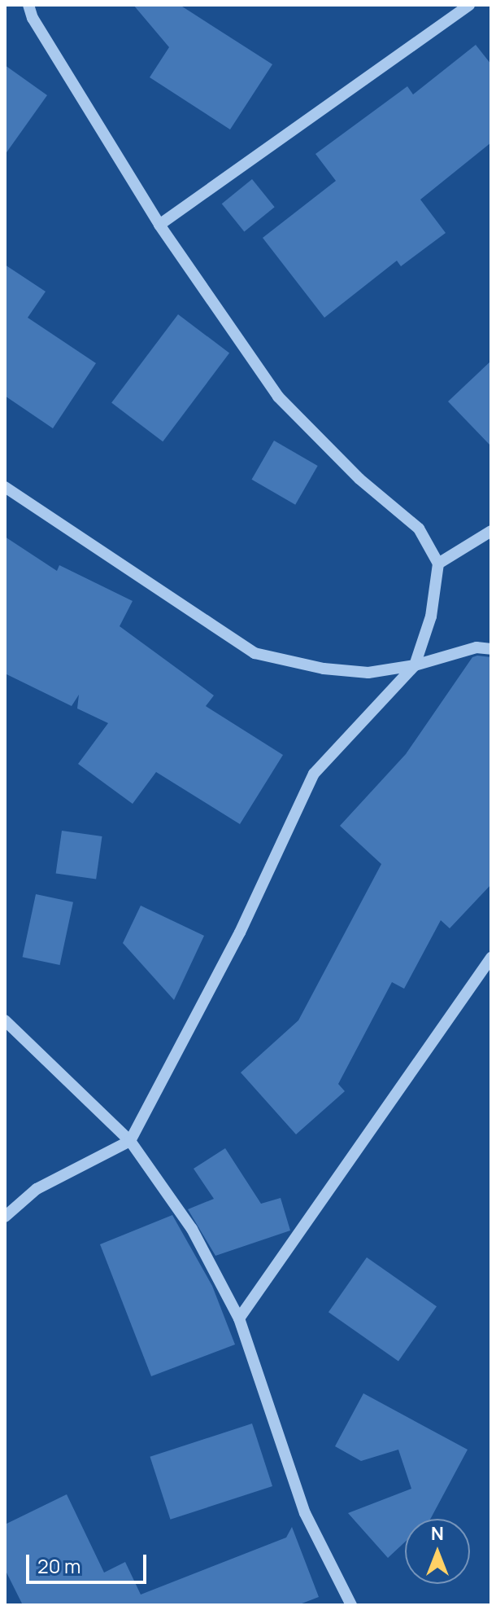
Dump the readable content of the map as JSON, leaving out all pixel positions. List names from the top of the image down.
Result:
{
  "scale_bar": "20 m",
  "north": "top"
}
